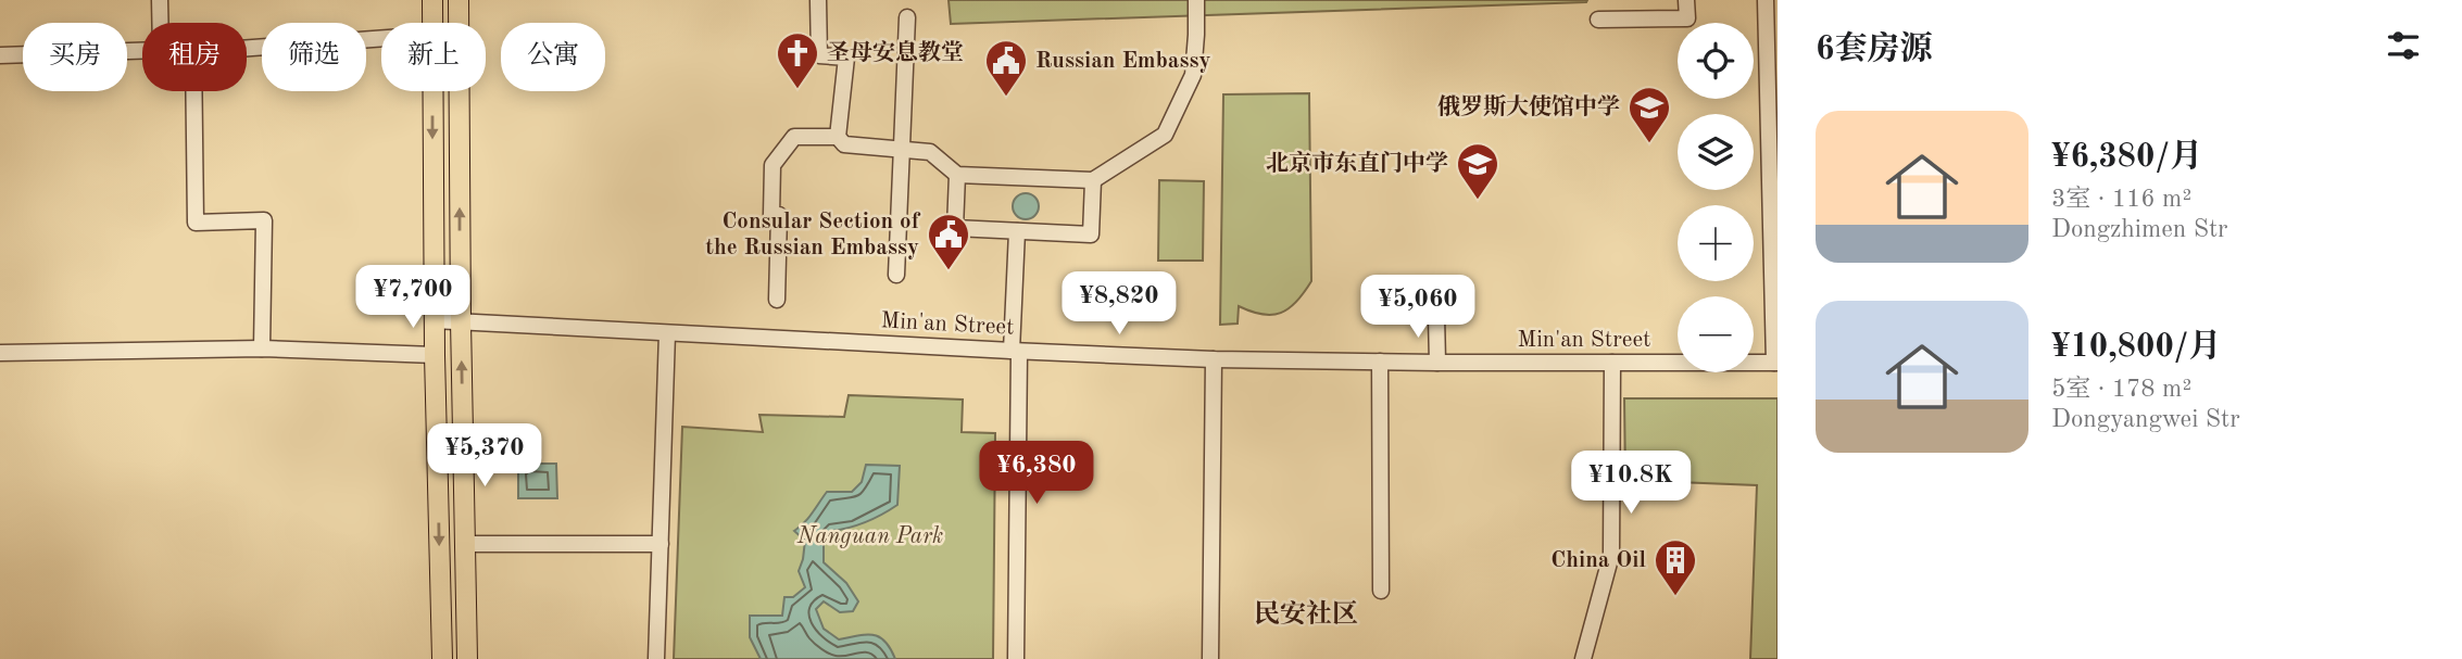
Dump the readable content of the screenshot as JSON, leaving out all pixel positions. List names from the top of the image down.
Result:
{
  "streets": {
    "street": ["Min'an Street"]
  },
  "districts": ["民安社区"],
  "parks": ["Nanguan Park"],
  "places": {
    "church": ["圣母安息教堂"],
    "public building": ["Russian Embassy", "Consular Section of the Russian Embassy"],
    "school or university": ["俄罗斯大使馆中学", "北京市东直门中学"],
    "building": ["China Oil"]
  },
  "page": {
    "heading": "6套房源",
    "map_buttons": ["+", "−"],
    "chip": [
      "买房",
      "租房",
      "筛选",
      "新上",
      "公寓"
    ],
    "list": [
      {
        "name": "¥6,380/月",
        "note": "3室 · 116 m² · Dongzhimen Str"
      },
      {
        "name": "¥10,800/月",
        "note": "5室 · 178 m² · Dongyangwei Str"
      }
    ],
    "price": [
      "¥7,700",
      "¥8,820",
      "¥5,060",
      "¥5,370",
      "¥6,380",
      "¥10.8K"
    ]
  }
}
